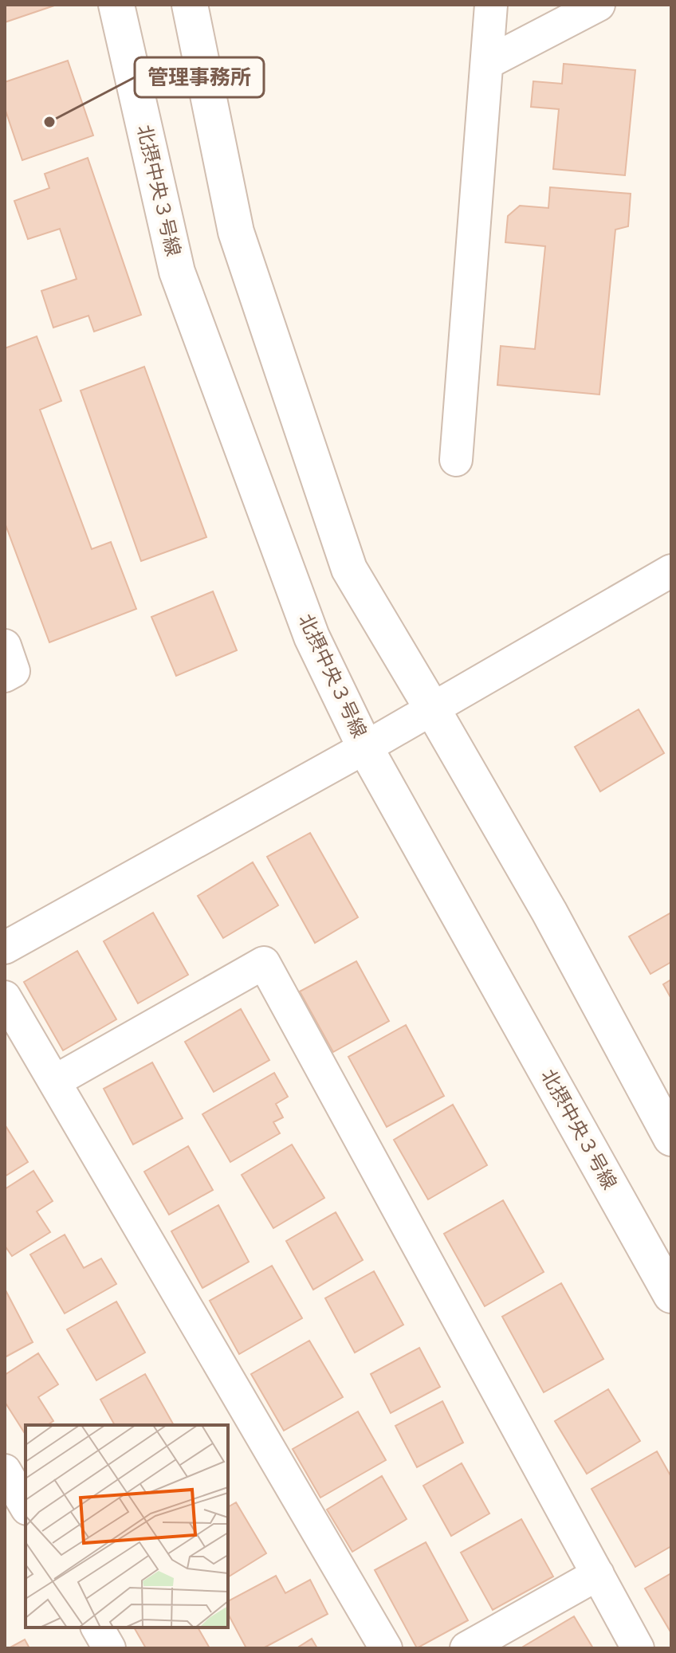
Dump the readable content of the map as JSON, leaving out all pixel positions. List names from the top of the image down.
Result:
{
  "streets": {
    "street": ["北摂中央３号線"]
  },
  "places": ["管理事務所"]
}
